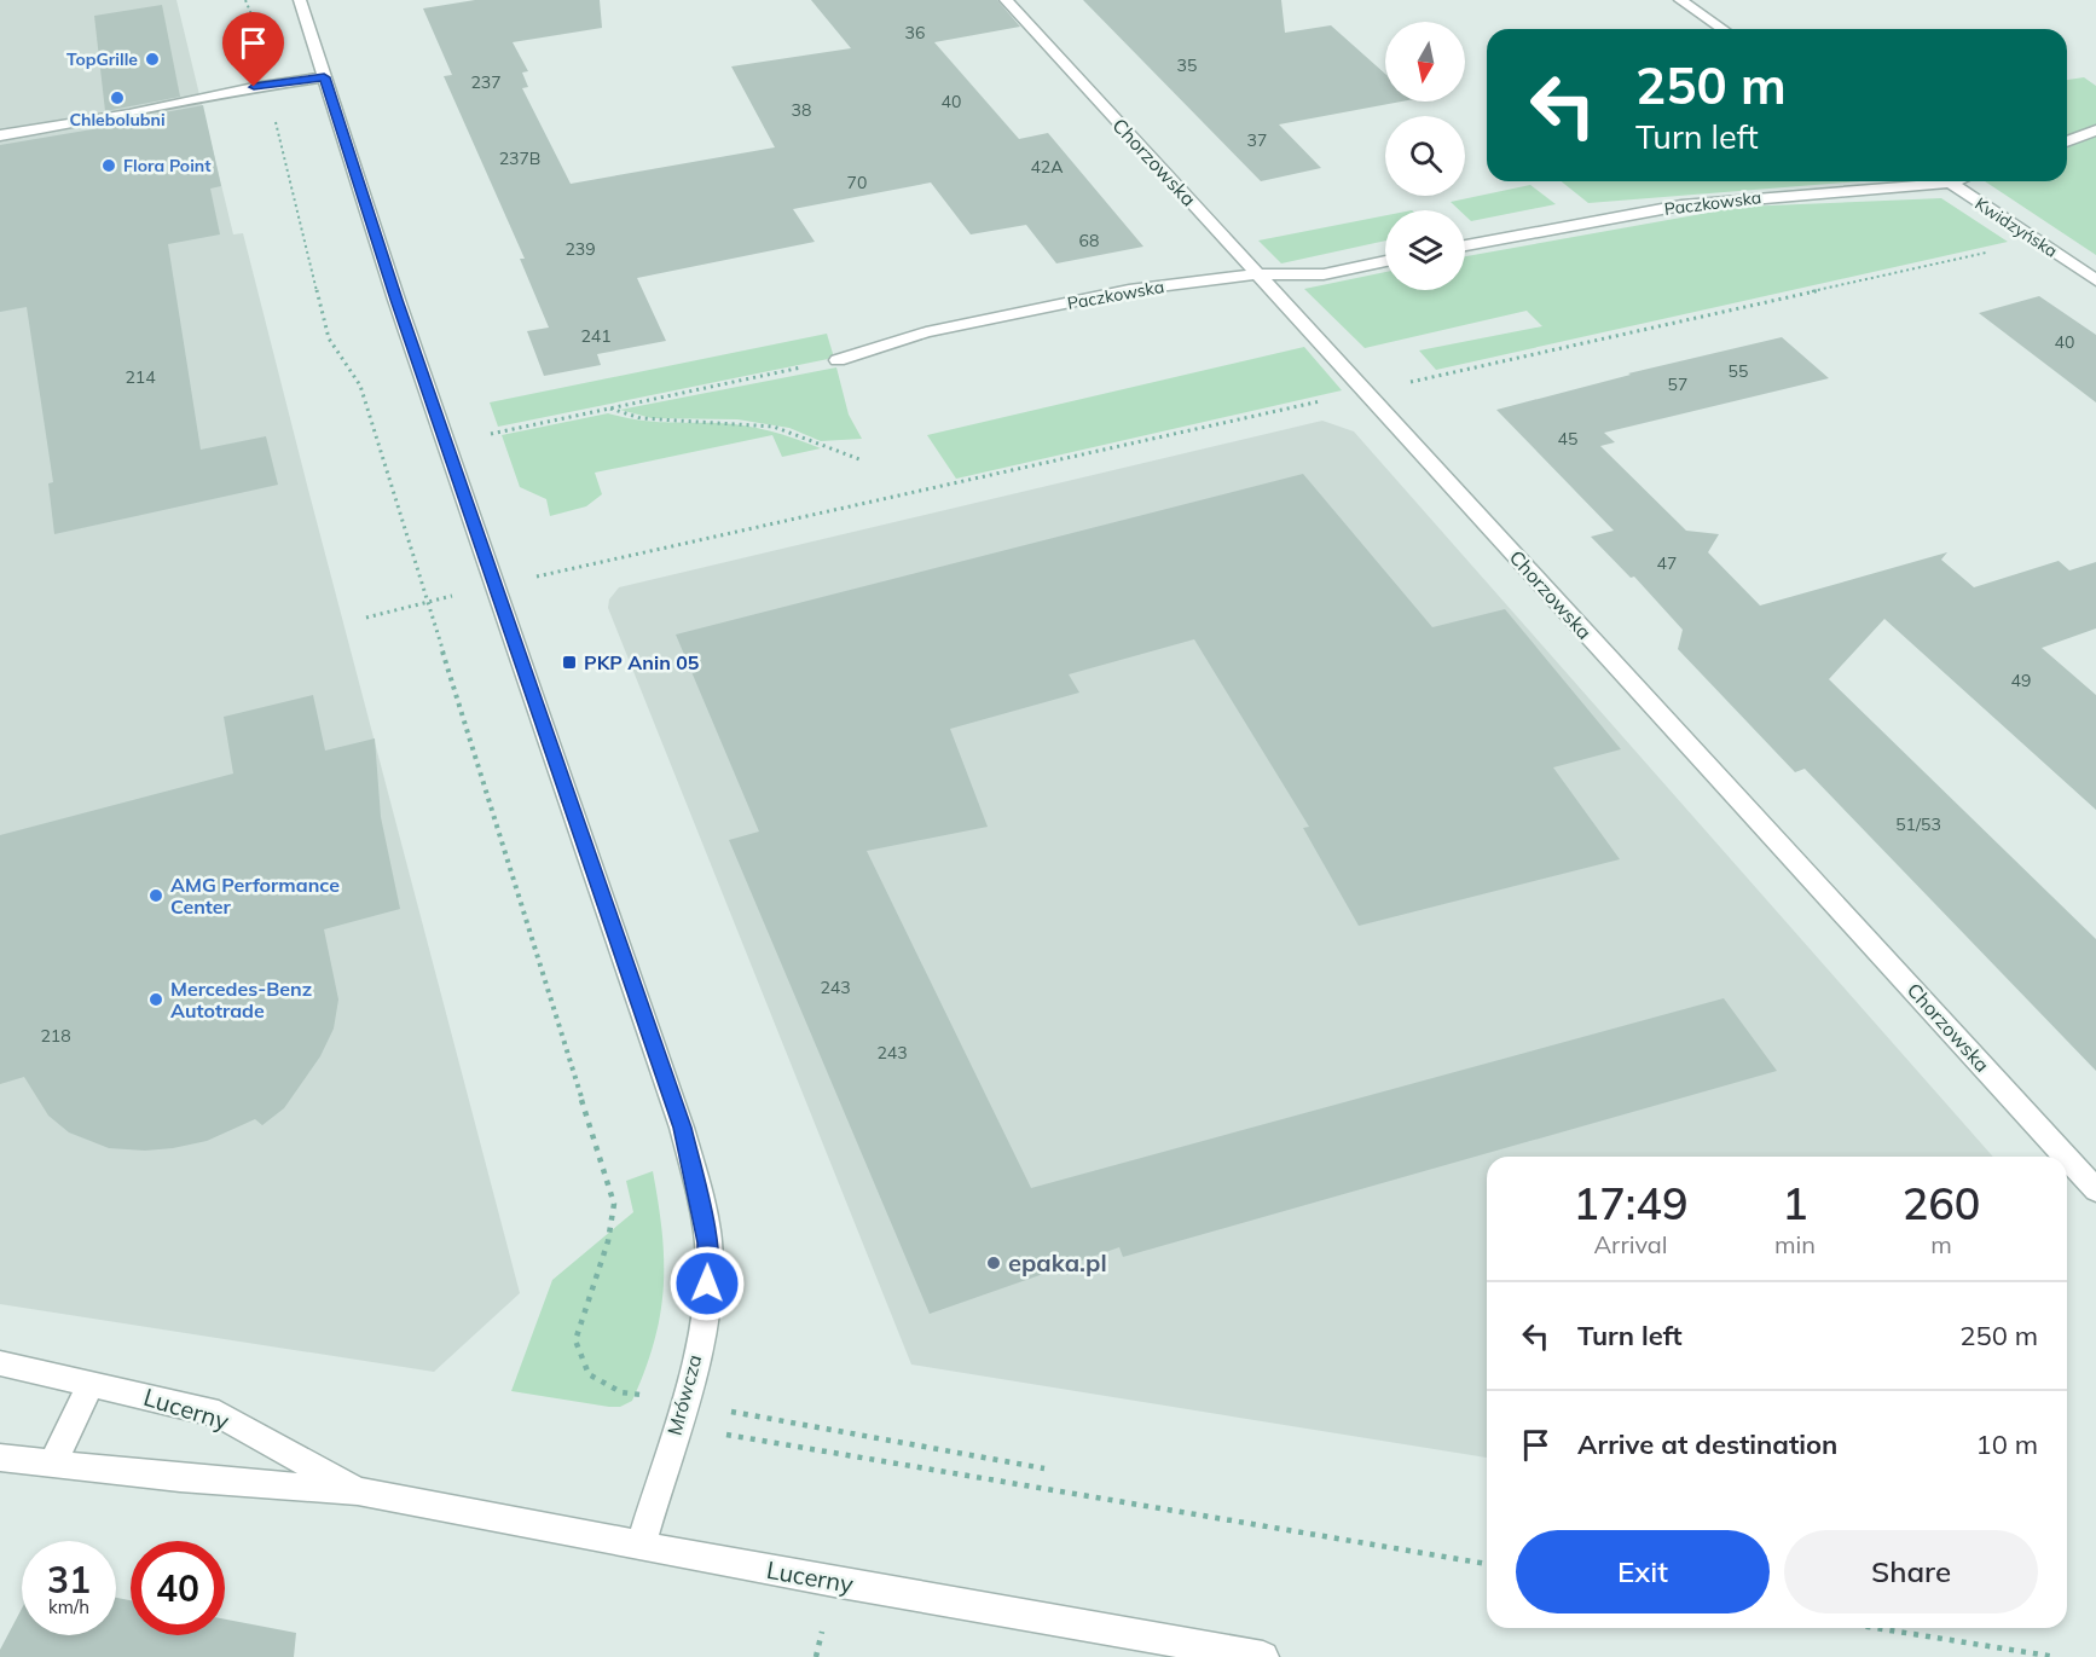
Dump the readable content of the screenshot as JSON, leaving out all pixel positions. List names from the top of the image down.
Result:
{
  "streets": {
    "street": [
      "Chorzowska",
      "Paczkowska",
      "Kwidzyńska",
      "Mrówcza",
      "Lucerny"
    ]
  },
  "crossings": [
    ["Chorzowska", "Paczkowska"],
    ["Mrówcza", "Lucerny"]
  ],
  "places": {
    "other": [
      "TopGrille",
      "Chlebolubni",
      "Flora Point",
      "AMG Performance Center",
      "Mercedes-Benz Autotrade",
      "epaka.pl"
    ],
    "transit": ["PKP Anin 05"]
  },
  "house_numbers": [
    "36",
    "35",
    "237",
    "40",
    "38",
    "37",
    "237B",
    "42A",
    "70",
    "68",
    "239",
    "241",
    "40",
    "55",
    "214",
    "57",
    "45",
    "47",
    "49",
    "51/53",
    "243",
    "218",
    "243"
  ],
  "north": "bottom",
  "page": {
    "turn": ["250 m", "Turn left"],
    "eta": [
      "17:49",
      "Arrival",
      "1",
      "min",
      "260",
      "m"
    ],
    "list": [
      {
        "name": "Turn left",
        "value": "250 m"
      },
      {
        "name": "Arrive at destination",
        "value": "10 m"
      }
    ],
    "buttons": ["Exit", "Share"],
    "speed": "31 km/h",
    "limit": "40"
  }
}
